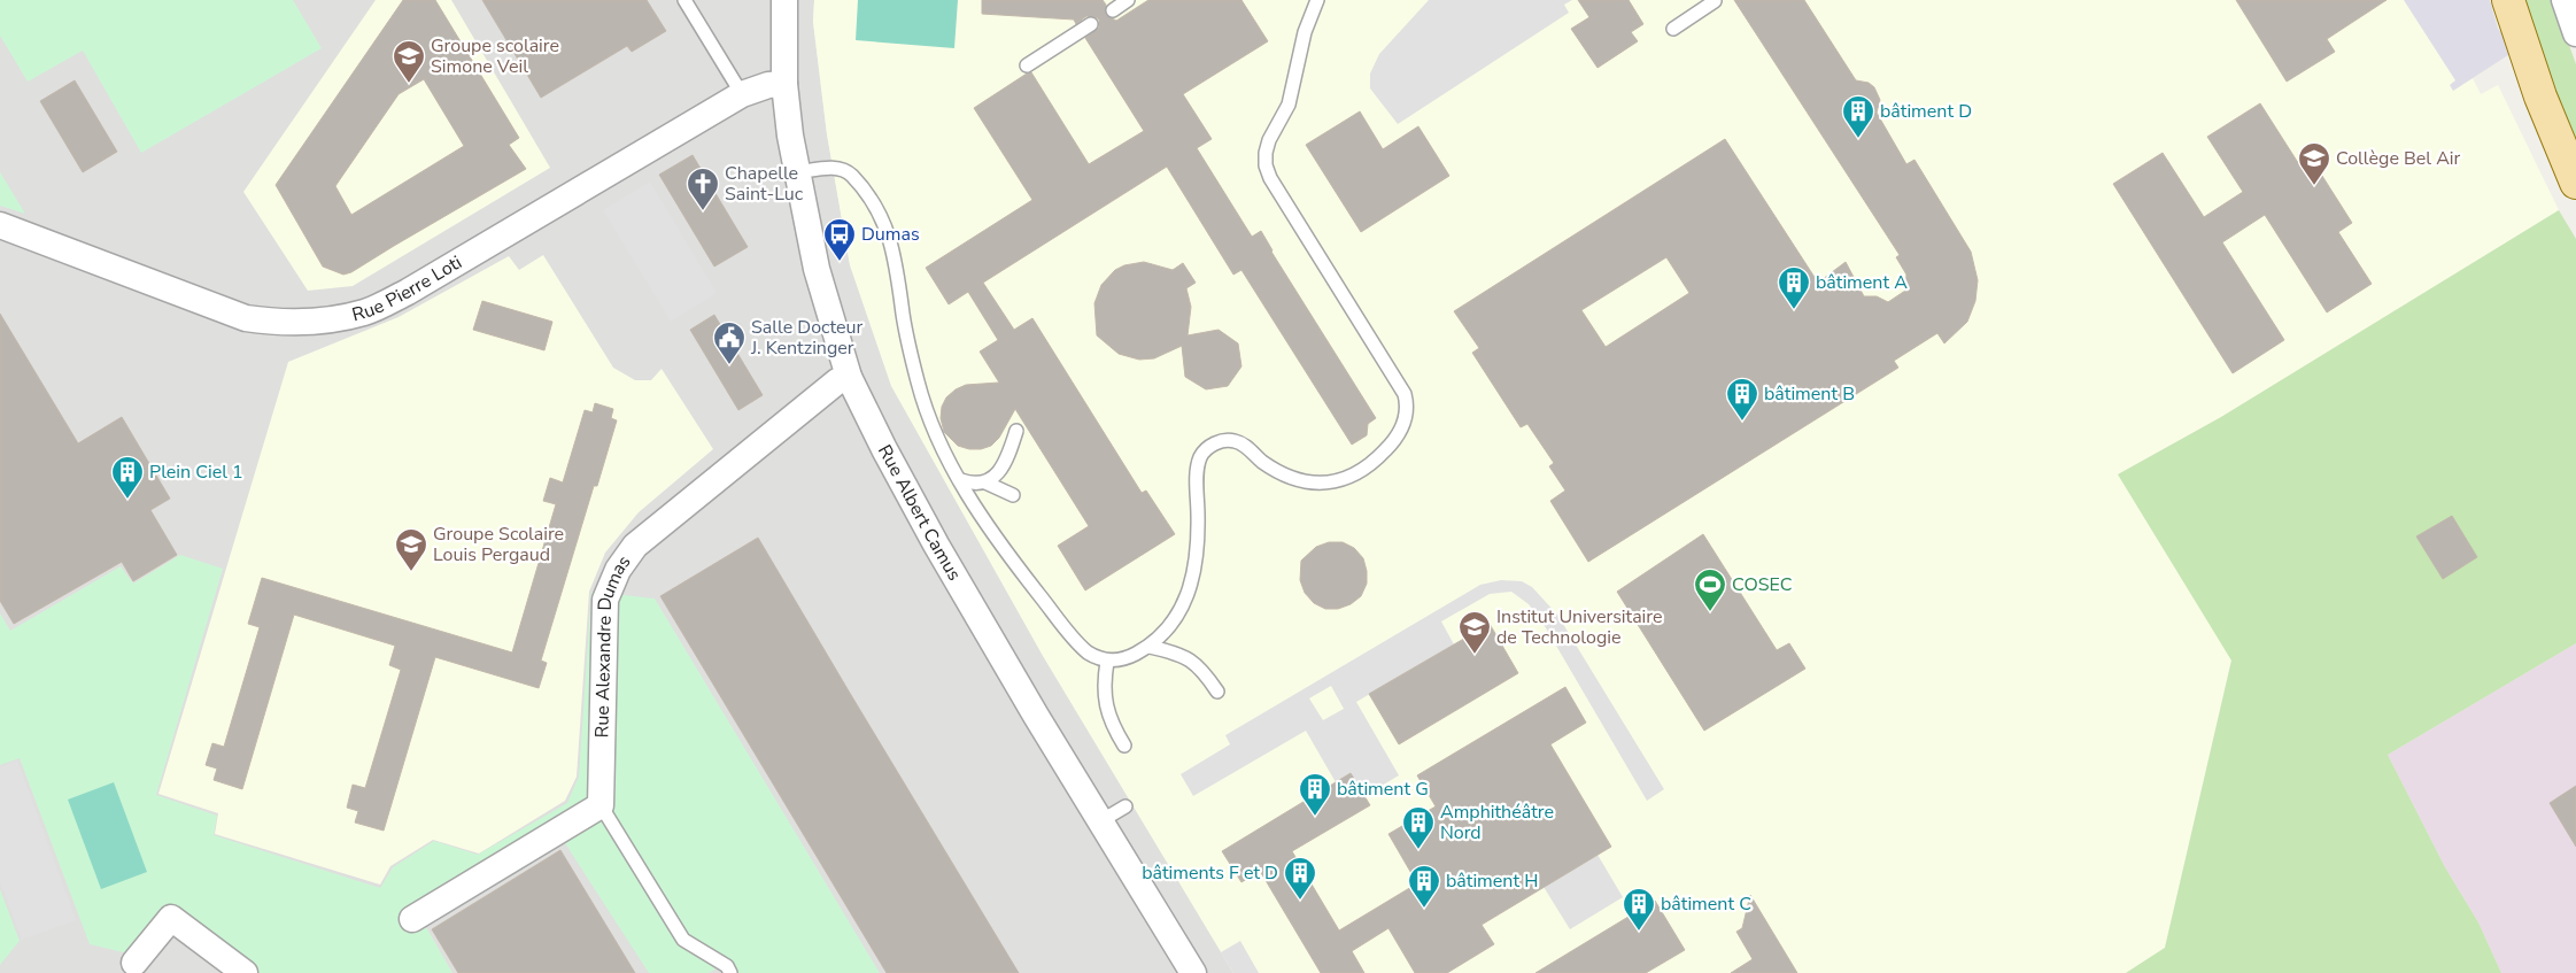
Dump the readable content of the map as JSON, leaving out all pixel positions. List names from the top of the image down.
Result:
{
  "streets": {
    "street": ["Rue Pierre Loti", "Rue Albert Camus", "Rue Alexandre Dumas"]
  },
  "crossings": [
    ["Rue Pierre Loti", "Rue Albert Camus"],
    ["Rue Albert Camus", "Rue Alexandre Dumas"]
  ],
  "places": {
    "school or university": [
      "Groupe scolaire Simone Veil",
      "Collège Bel Air",
      "Groupe Scolaire Louis Pergaud",
      "Institut Universitaire de Technologie"
    ],
    "building": [
      "bâtiment D",
      "bâtiment A",
      "bâtiment B",
      "Plein Ciel 1",
      "bâtiment G",
      "Amphithéâtre Nord",
      "bâtiments F et D",
      "bâtiment H",
      "bâtiment C"
    ],
    "church": ["Chapelle Saint-Luc"],
    "bus stop": ["Dumas"],
    "public building": ["Salle Docteur J. Kentzinger"],
    "sports": ["COSEC"]
  }
}
